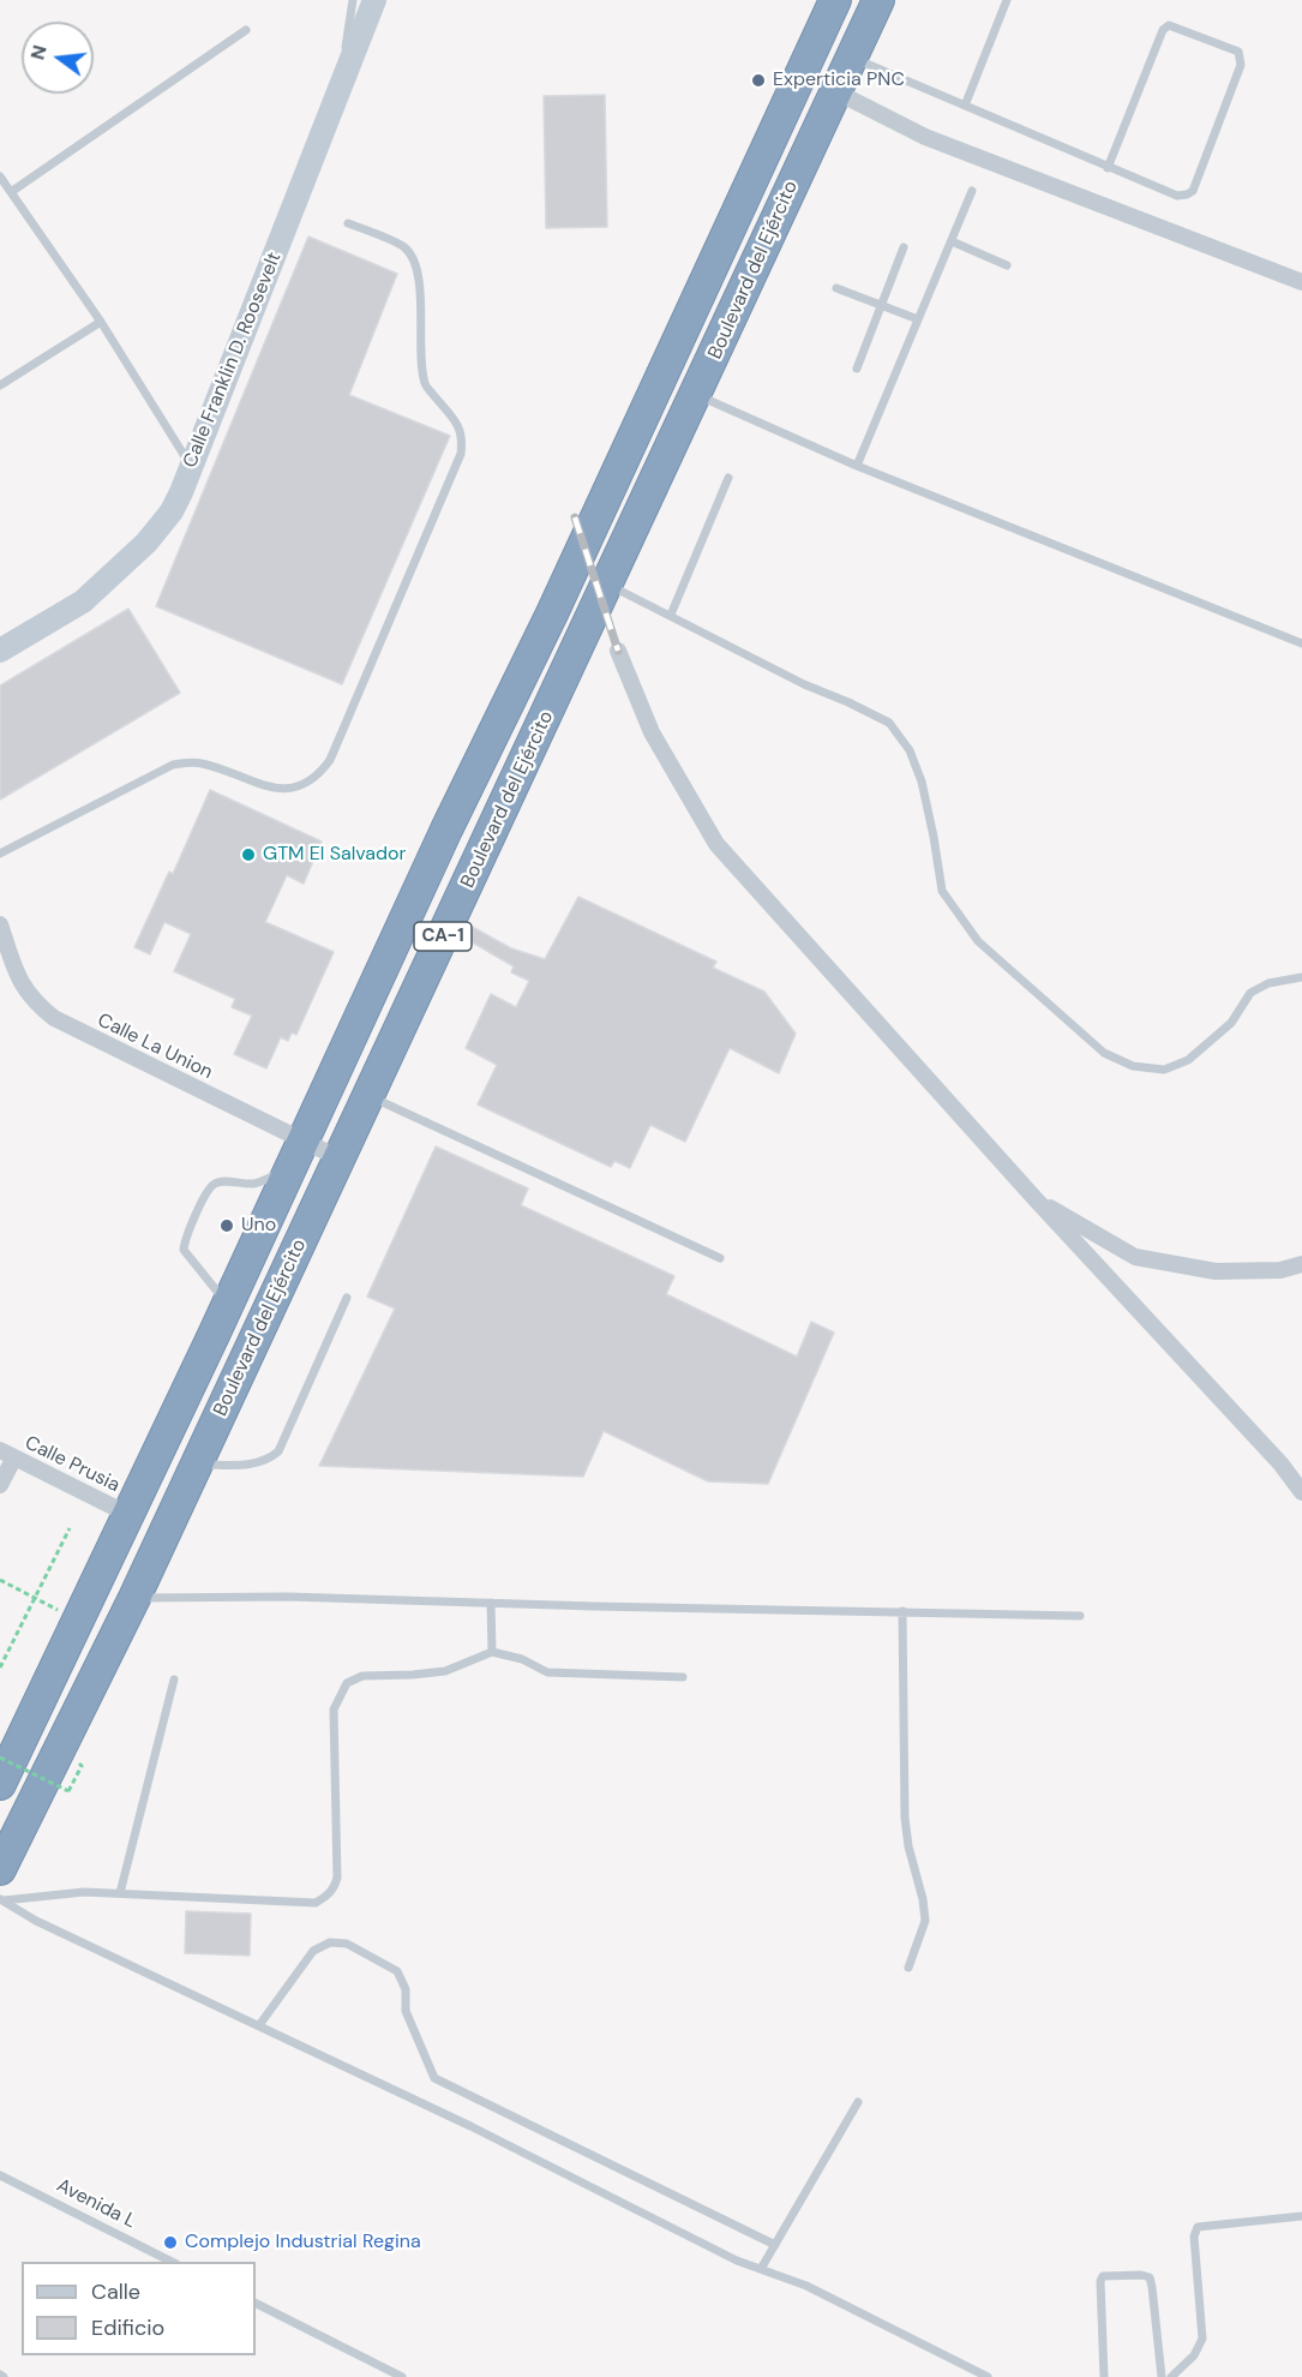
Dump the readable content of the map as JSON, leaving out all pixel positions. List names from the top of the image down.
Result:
{
  "streets": {
    "highway": ["Boulevard del Ejército", "CA-1"],
    "main road": ["Calle Franklin D. Roosevelt"],
    "street": ["Calle La Union", "Calle Prusia"],
    "lane": ["Avenida L"]
  },
  "crossings": [
    ["Boulevard del Ejército", "Calle La Union"],
    ["Boulevard del Ejército", "Calle Prusia"]
  ],
  "places": [
    "Experticia PNC",
    "GTM El Salvador",
    "Uno",
    "Complejo Industrial Regina"
  ],
  "legend": ["Calle", "Edificio"],
  "north": "left"
}
